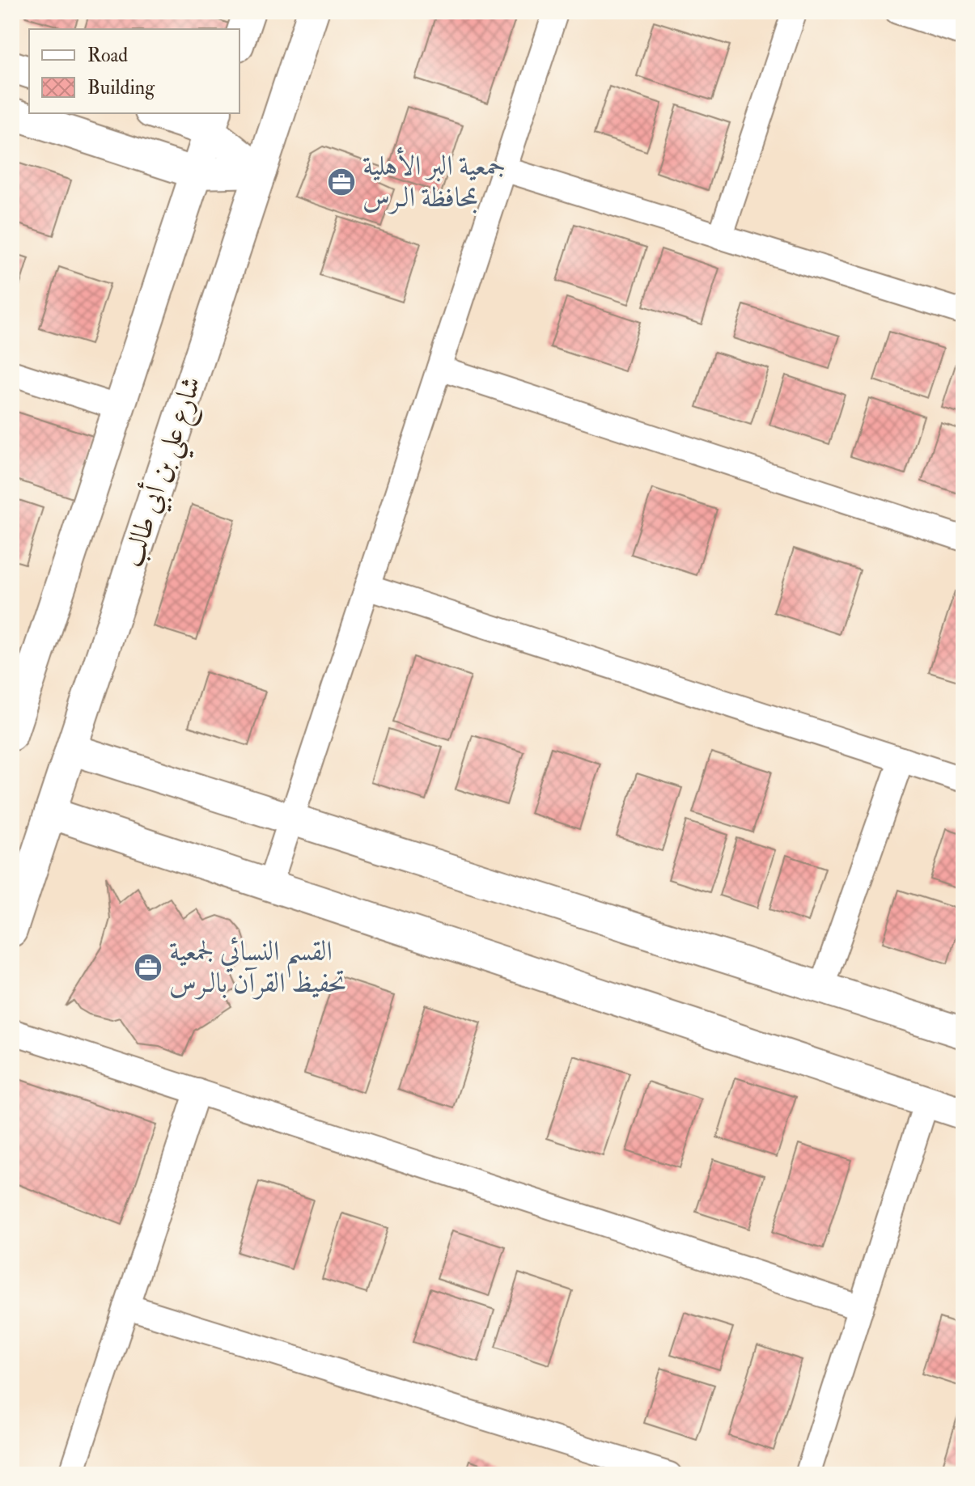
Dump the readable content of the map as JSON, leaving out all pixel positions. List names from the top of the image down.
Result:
{
  "streets": {
    "street": ["شارع علي بن أبي طالب"]
  },
  "places": {
    "office": ["جمعية البر الأهلية بمحافظة الـرس", "القسم النسائي لجمعية تحفيظ القرآن بالـرس"]
  },
  "legend": ["Road", "Building"]
}
